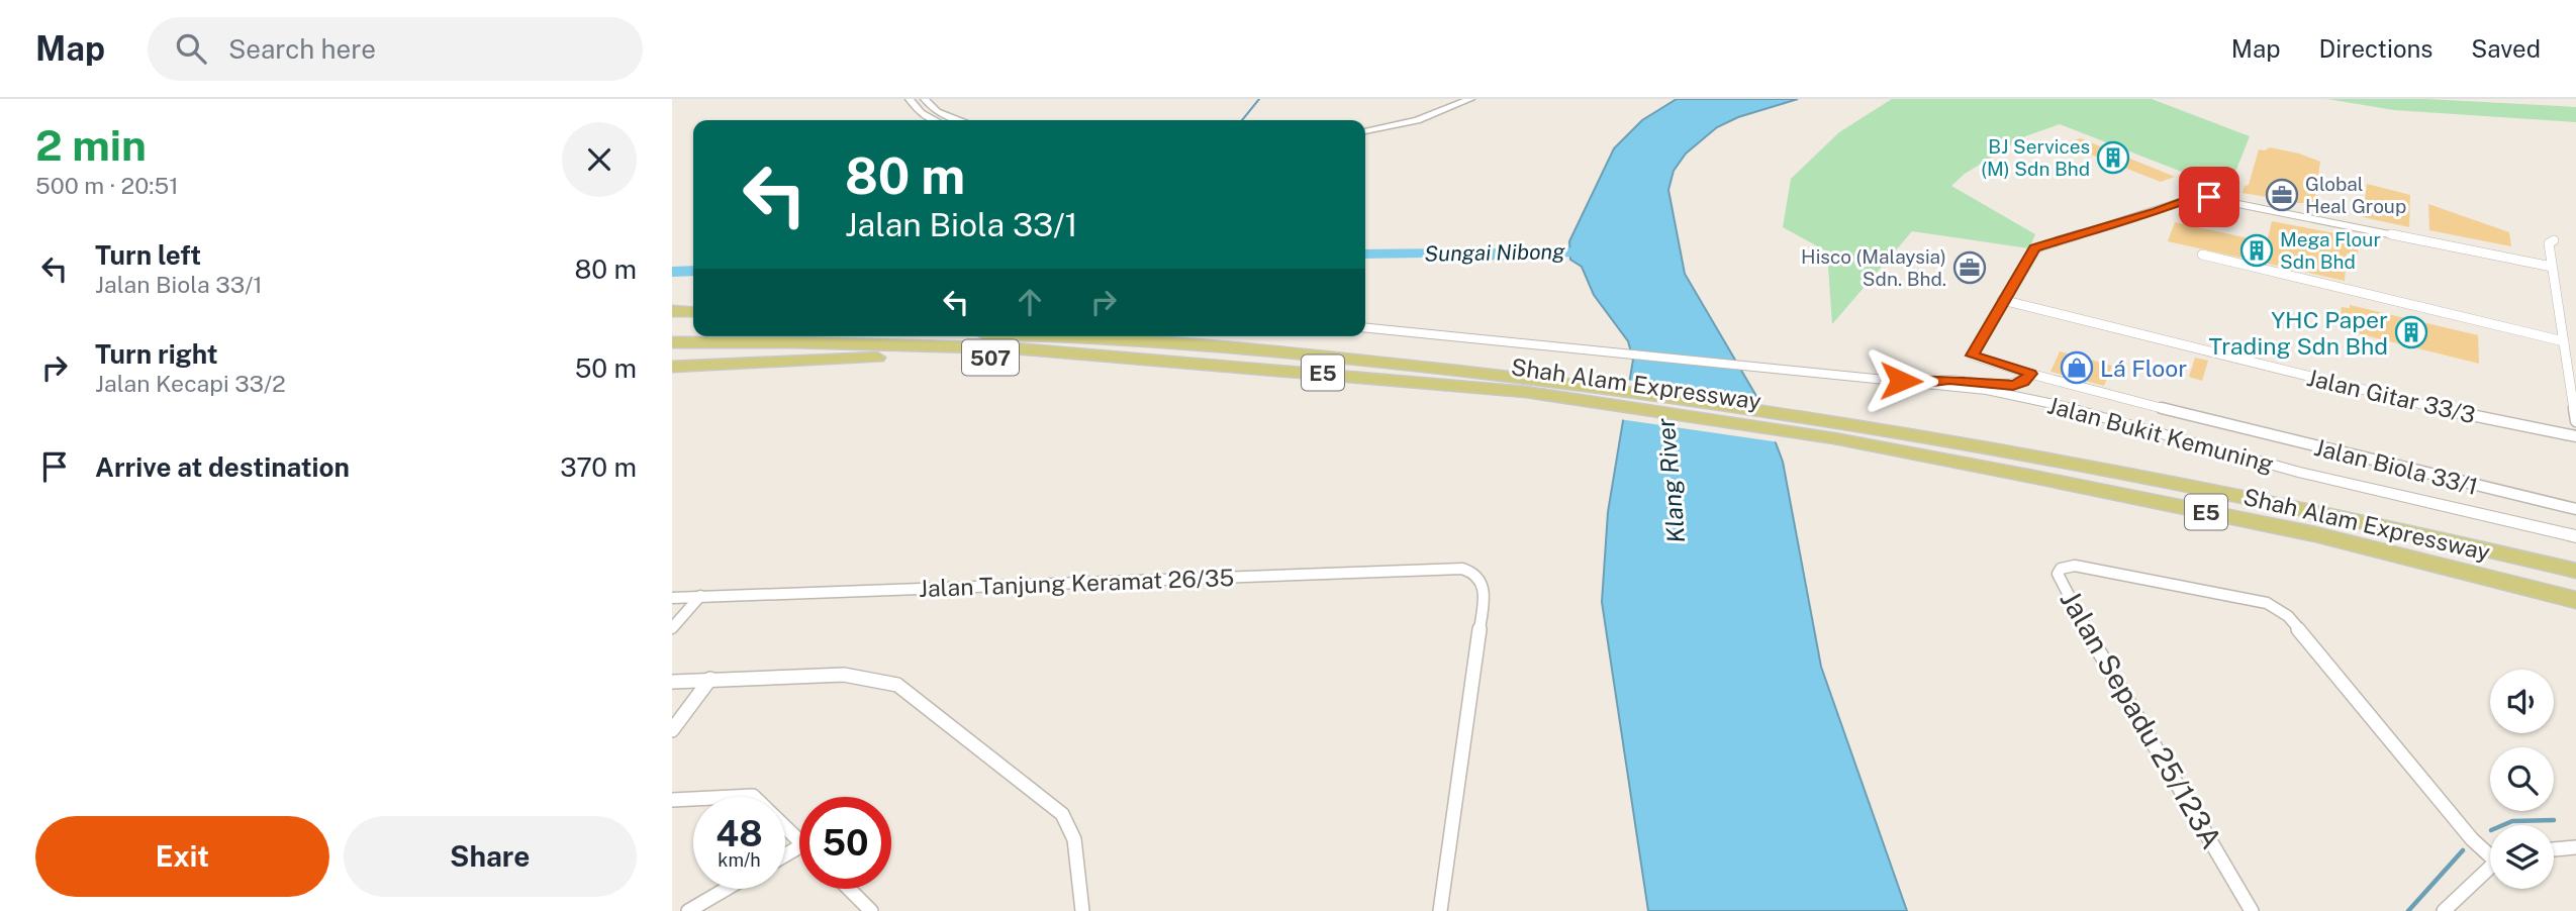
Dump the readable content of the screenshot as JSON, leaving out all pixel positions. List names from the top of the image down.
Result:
{
  "streets": {
    "highway": ["507", "E5", "Shah Alam Expressway"],
    "main road": ["Jalan Bukit Kemuning"],
    "street": [
      "Jalan Gitar 33/3",
      "Jalan Biola 33/1",
      "Jalan Tanjung Keramat 26/35",
      "Jalan Sepadu 25/123A"
    ]
  },
  "crossings": [
    ["507", "Shah Alam Expressway"],
    ["Jalan Gitar 33/3", "Jalan Biola 33/1"]
  ],
  "water": ["Sungai Nibong", "Klang River"],
  "places": {
    "building": ["BJ Services (M) Sdn Bhd", "Mega Flour Sdn Bhd", "YHC Paper Trading Sdn Bhd"],
    "office": ["Global Heal Group", "Hisco (Malaysia) Sdn. Bhd."],
    "shop": ["Lá Floor"]
  },
  "page": {
    "header": "Map",
    "search": "Search here",
    "nav": ["Map", "Directions", "Saved"],
    "heading": ["2 min", "500 m · 20:51"],
    "turn": ["80 m", "Jalan Biola 33/1"],
    "list": [
      {
        "name": "Turn left",
        "note": "Jalan Biola 33/1",
        "value": "80 m"
      },
      {
        "name": "Turn right",
        "note": "Jalan Kecapi 33/2",
        "value": "50 m"
      },
      {
        "name": "Arrive at destination",
        "value": "370 m"
      }
    ],
    "speed": "48 km/h",
    "limit": "50",
    "buttons": ["Exit", "Share"]
  }
}
